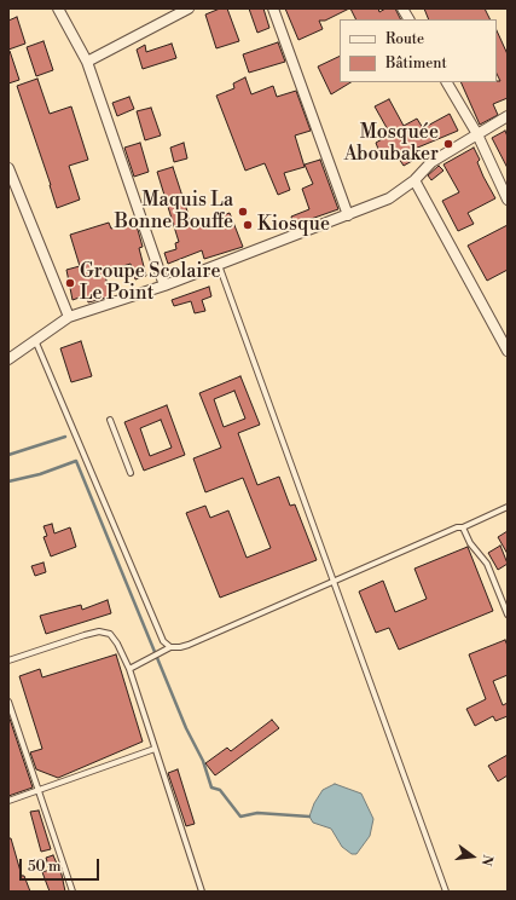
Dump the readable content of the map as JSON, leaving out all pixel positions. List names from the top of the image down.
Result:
{
  "places": [
    "Mosquée Aboubaker",
    "Maquis La Bonne Bouffe",
    "Kiosque",
    "Groupe Scolaire Le Point"
  ],
  "legend": ["Route", "Bâtiment"],
  "scale_bar": "50 m",
  "north": "right"
}
